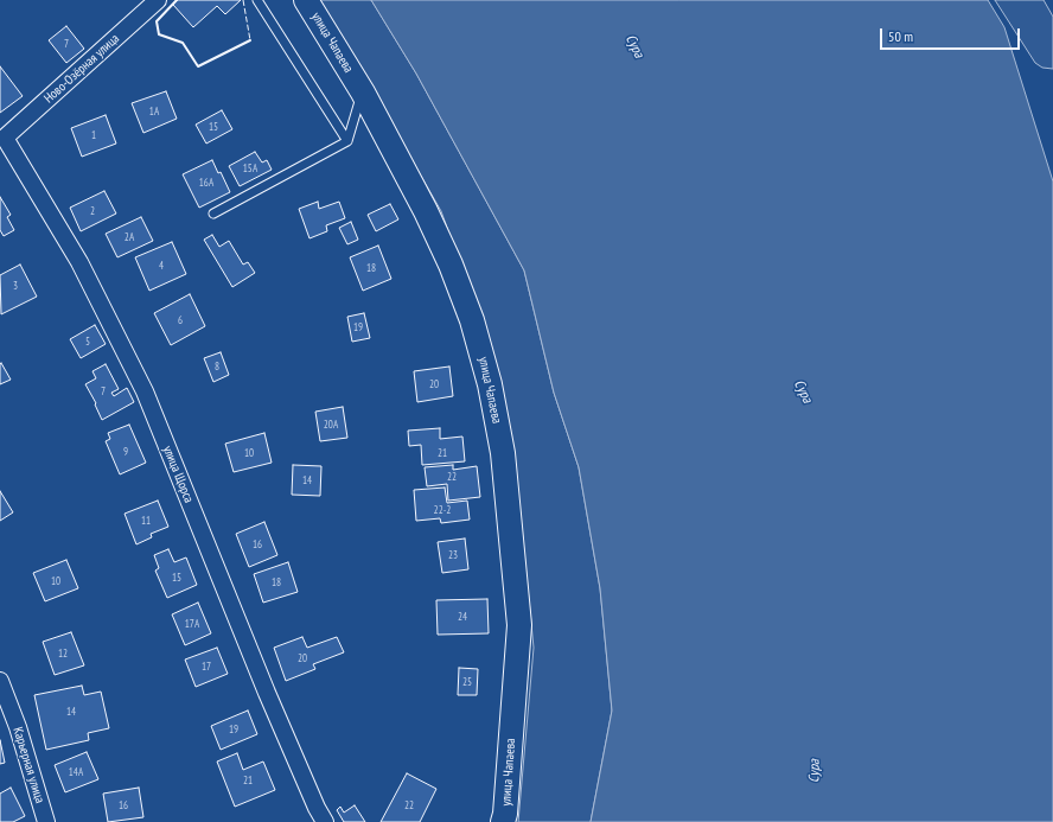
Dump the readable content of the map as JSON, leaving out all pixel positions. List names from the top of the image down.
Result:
{
  "streets": {
    "street": [
      "улица Чапаева",
      "Ново-Озёрная улица",
      "улица Щорса",
      "Карьерная улица"
    ]
  },
  "crossings": [
    ["Ново-Озёрная улица", "улица Щорса"]
  ],
  "water": ["Сура"],
  "house_numbers": [
    "7",
    "1А",
    "15",
    "1",
    "15А",
    "16А",
    "2",
    "2А",
    "4",
    "18",
    "3",
    "6",
    "19",
    "5",
    "8",
    "20",
    "7",
    "20А",
    "9",
    "10",
    "21",
    "22",
    "14",
    "22-2",
    "11",
    "16",
    "23",
    "15",
    "10",
    "18",
    "24",
    "17А",
    "12",
    "20",
    "17",
    "25",
    "14",
    "19",
    "14А",
    "21",
    "16",
    "22"
  ],
  "scale_bar": "50 m"
}
